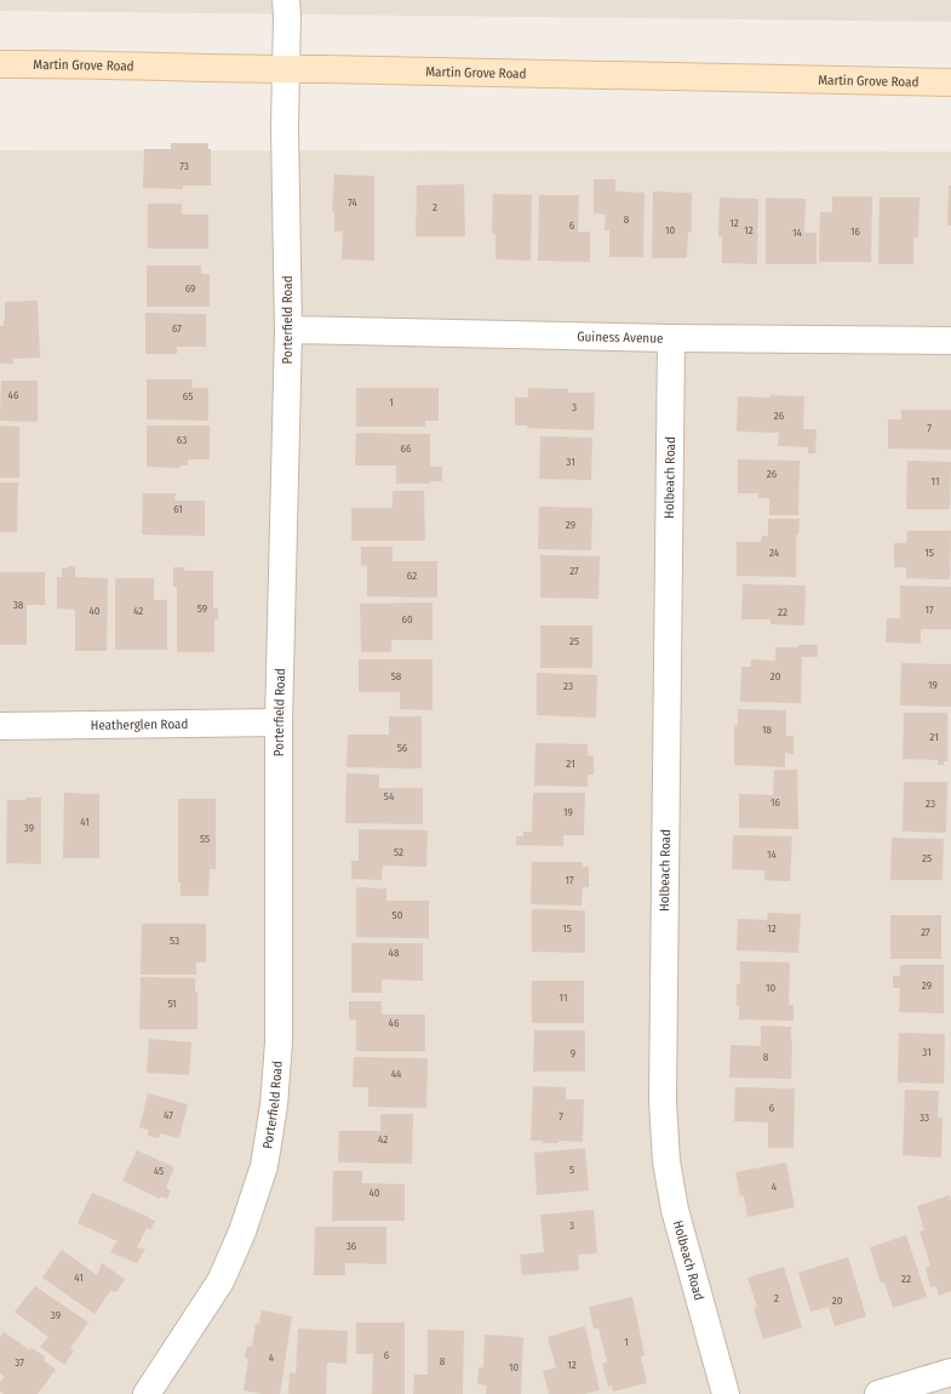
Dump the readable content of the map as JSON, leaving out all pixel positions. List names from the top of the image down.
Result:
{
  "streets": {
    "main road": ["Martin Grove Road"],
    "street": [
      "Porterfield Road",
      "Guiness Avenue",
      "Holbeach Road",
      "Heatherglen Road"
    ]
  },
  "crossings": [
    ["Martin Grove Road", "Porterfield Road"],
    ["Porterfield Road", "Guiness Avenue"],
    ["Porterfield Road", "Heatherglen Road"],
    ["Guiness Avenue", "Holbeach Road"]
  ],
  "house_numbers": [
    "73",
    "74",
    "2",
    "8",
    "12",
    "6",
    "10",
    "12",
    "16",
    "14",
    "69",
    "67",
    "46",
    "65",
    "1",
    "3",
    "26",
    "7",
    "63",
    "66",
    "31",
    "26",
    "11",
    "61",
    "29",
    "24",
    "15",
    "27",
    "62",
    "38",
    "59",
    "17",
    "40",
    "42",
    "22",
    "60",
    "25",
    "58",
    "20",
    "19",
    "23",
    "18",
    "21",
    "56",
    "21",
    "54",
    "16",
    "23",
    "19",
    "41",
    "39",
    "55",
    "52",
    "14",
    "25",
    "17",
    "50",
    "15",
    "12",
    "27",
    "53",
    "48",
    "29",
    "10",
    "11",
    "51",
    "46",
    "31",
    "9",
    "8",
    "44",
    "6",
    "47",
    "7",
    "33",
    "42",
    "5",
    "45",
    "4",
    "40",
    "3",
    "36",
    "41",
    "22",
    "2",
    "20",
    "39",
    "1",
    "6",
    "4",
    "8",
    "37",
    "12",
    "10"
  ]
}
